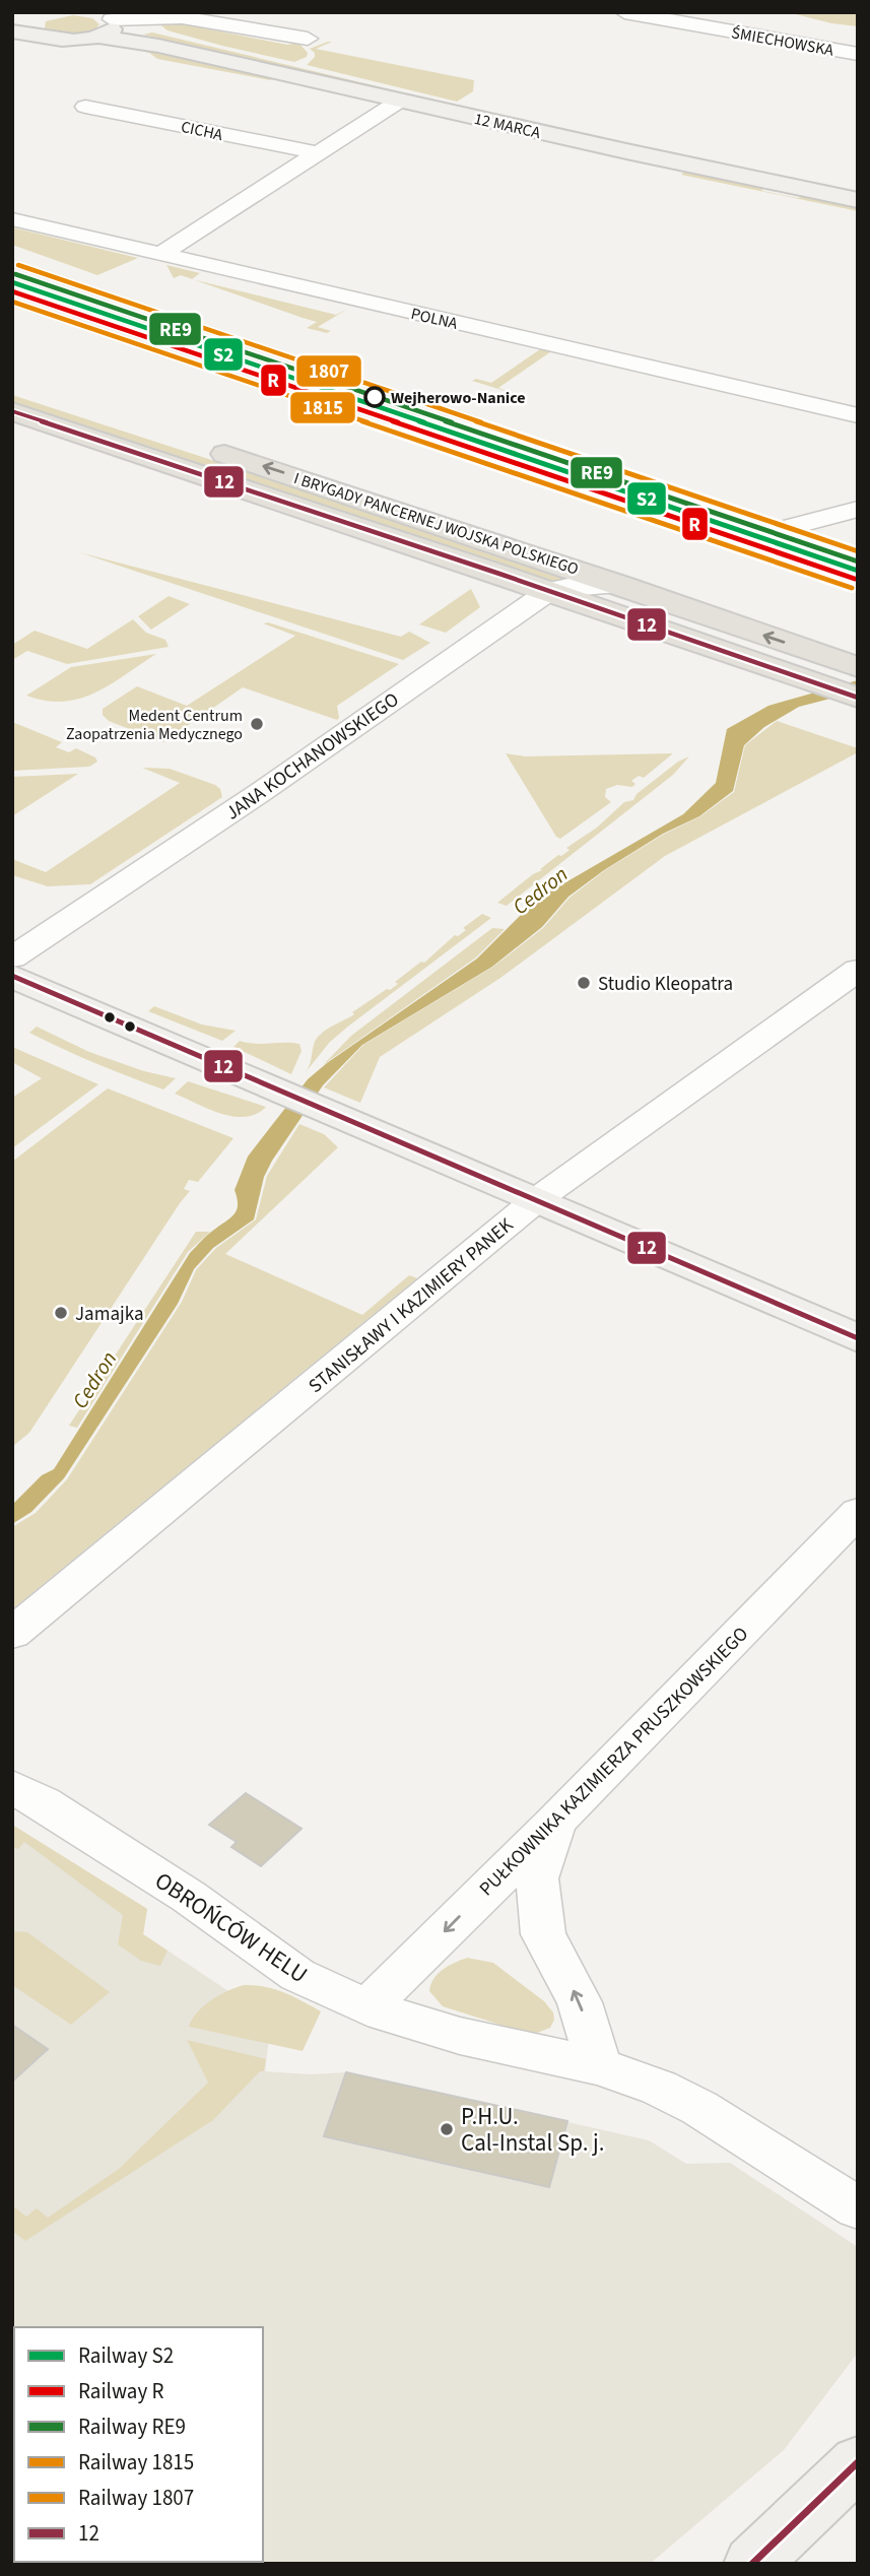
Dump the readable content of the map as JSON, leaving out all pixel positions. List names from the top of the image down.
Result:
{
  "streets": {
    "main road": ["I BRYGADY PANCERNEJ WOJSKA POLSKIEGO"],
    "street": [
      "ŚMIECHOWSKA",
      "12 MARCA",
      "CICHA",
      "POLNA",
      "JANA KOCHANOWSKIEGO",
      "STANISŁAWY I KAZIMIERY PANEK",
      "PUŁKOWNIKA KAZIMIERZA PRUSZKOWSKIEGO",
      "OBROŃCÓW HELU"
    ]
  },
  "crossings": [
    ["I BRYGADY PANCERNEJ WOJSKA POLSKIEGO", "JANA KOCHANOWSKIEGO"],
    ["PUŁKOWNIKA KAZIMIERZA PRUSZKOWSKIEGO", "OBROŃCÓW HELU"]
  ],
  "one_way": ["PUŁKOWNIKA KAZIMIERZA PRUSZKOWSKIEGO"],
  "water": ["Cedron"],
  "places": [
    "Wejherowo-Nanice",
    "Medent Centrum Zaopatrzenia Medycznego",
    "Studio Kleopatra",
    "Jamajka",
    "P.H.U. Cal-Instal Sp. j."
  ],
  "lines": [
    "rail line 1807",
    "rail line RE9",
    "rail line S2",
    "rail line R",
    "rail line 1815",
    "transit line 12"
  ],
  "legend": [
    "Railway S2",
    "Railway R",
    "Railway RE9",
    "Railway 1815",
    "Railway 1807",
    "12"
  ]
}
